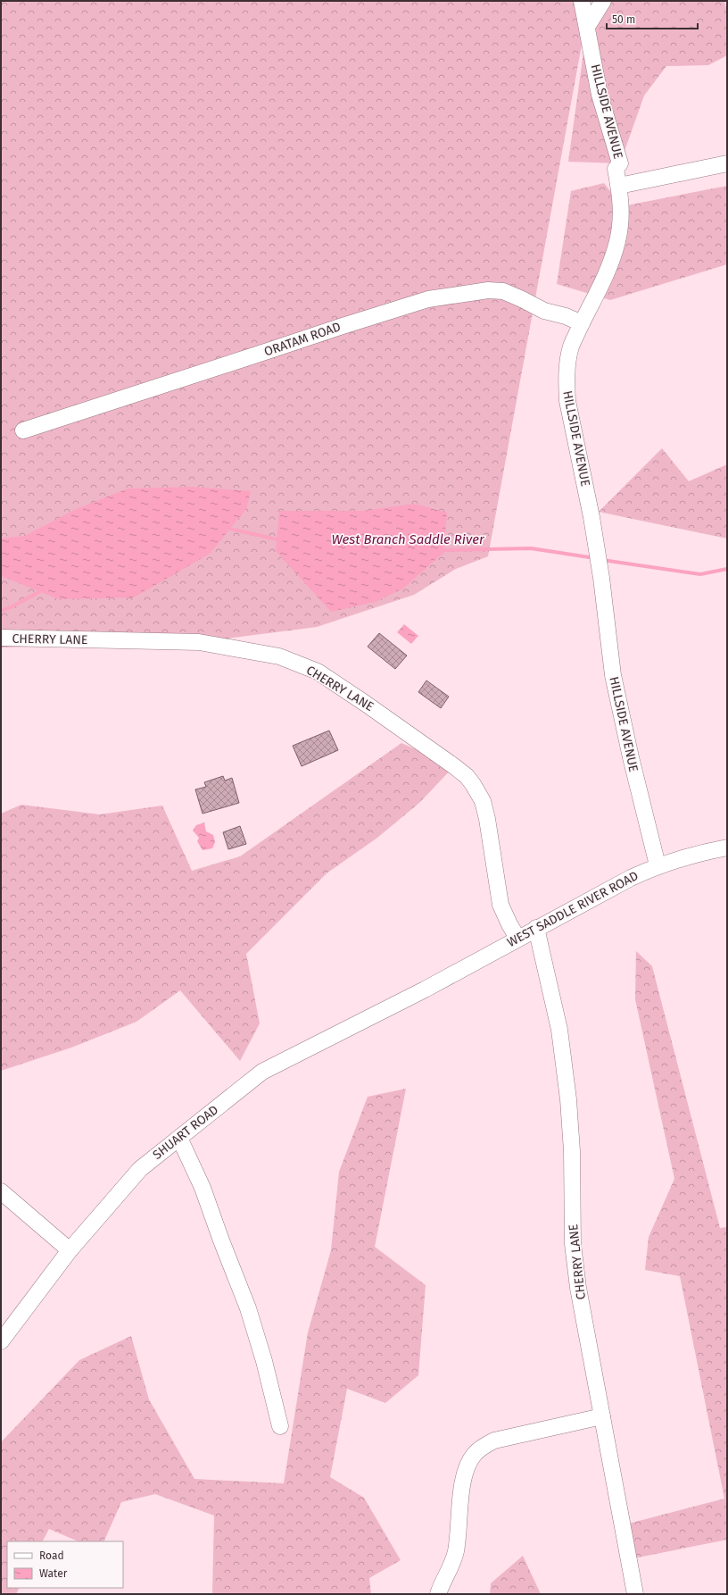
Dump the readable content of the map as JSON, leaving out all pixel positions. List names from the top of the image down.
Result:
{
  "streets": {
    "street": [
      "HILLSIDE AVENUE",
      "ORATAM ROAD",
      "CHERRY LANE",
      "WEST SADDLE RIVER ROAD",
      "SHUART ROAD"
    ]
  },
  "crossings": [
    ["HILLSIDE AVENUE", "ORATAM ROAD"],
    ["HILLSIDE AVENUE", "WEST SADDLE RIVER ROAD"],
    ["CHERRY LANE", "WEST SADDLE RIVER ROAD"],
    ["WEST SADDLE RIVER ROAD", "SHUART ROAD"]
  ],
  "water": ["West Branch Saddle River"],
  "legend": ["Road", "Water"],
  "scale_bar": "50 m"
}
